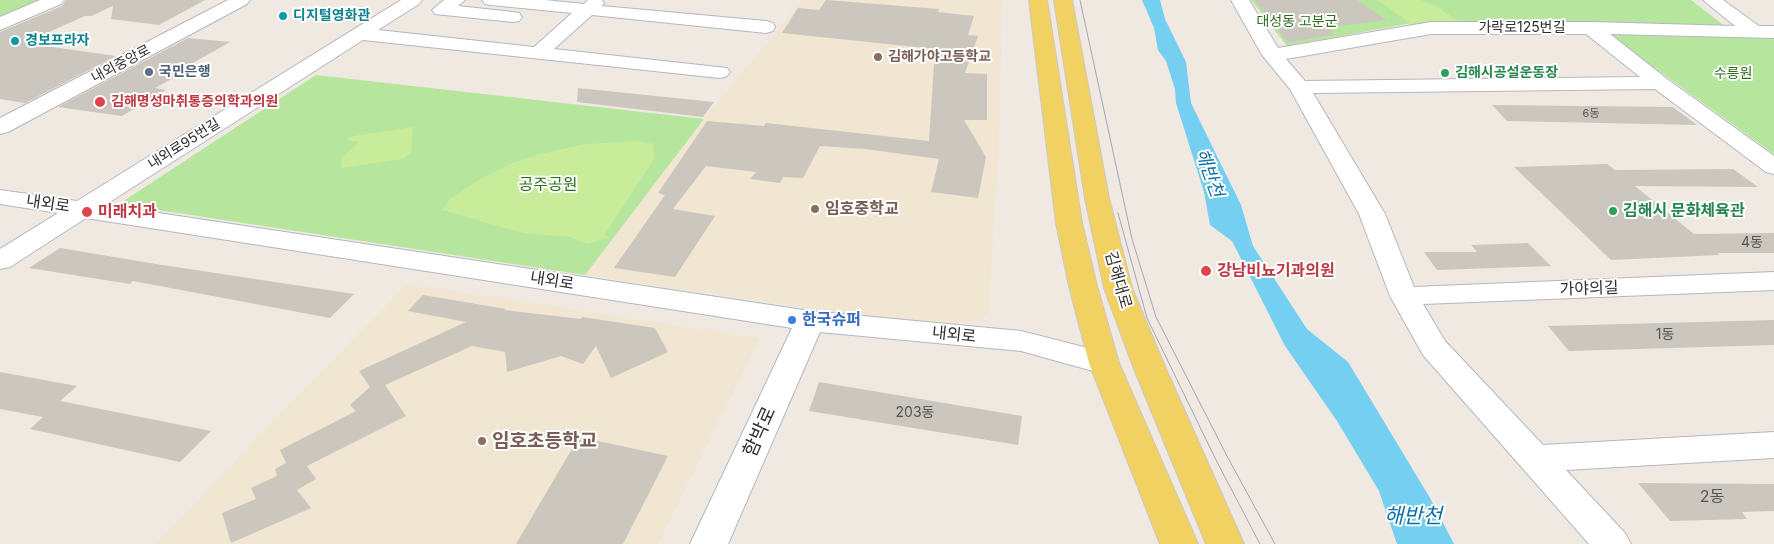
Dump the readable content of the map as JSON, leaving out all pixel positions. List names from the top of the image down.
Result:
{
  "streets": {
    "main road": ["김해대로"],
    "street": [
      "가락로125번길",
      "내외중앙로",
      "내외로95번길",
      "내외로",
      "가야의길",
      "함박로"
    ]
  },
  "crossings": [
    ["내외로95번길", "내외로"],
    ["내외로", "김해대로"],
    ["내외로", "함박로"]
  ],
  "water": ["해반천"],
  "parks": ["대성동 고분군", "수릉원", "공주공원"],
  "places": [
    "디지털영화관",
    "경보프라자",
    "김해가야고등학교",
    "국민은행",
    "김해시공설운동장",
    "김해명성마취통증의학과의원",
    "임호중학교",
    "김해시 문화체육관",
    "미래치과",
    "강남비뇨기과의원",
    "한국슈퍼",
    "임호초등학교"
  ],
  "house_numbers": [
    "6동",
    "4동",
    "1동",
    "203동",
    "2동"
  ]
}
